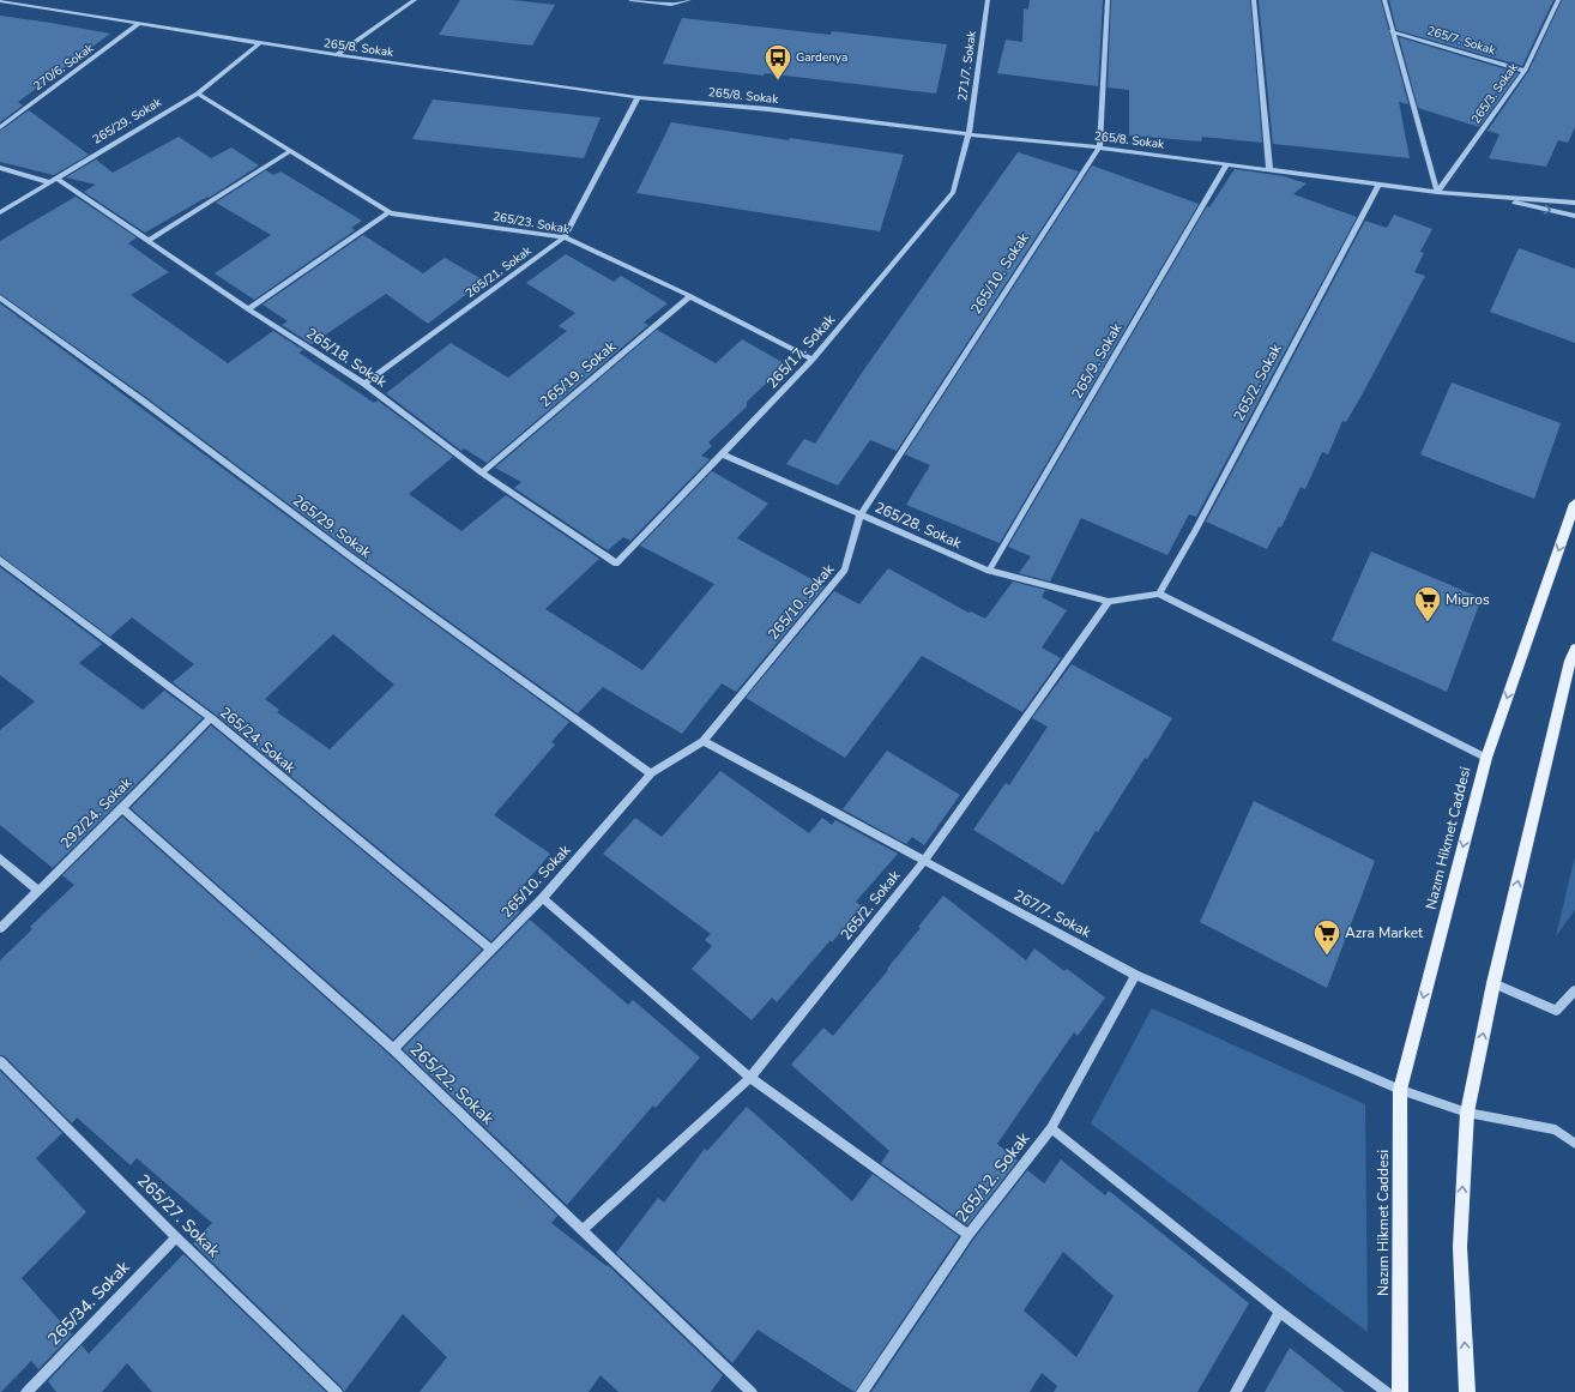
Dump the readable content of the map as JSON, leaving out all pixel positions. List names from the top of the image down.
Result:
{
  "streets": {
    "main road": ["Nazım Hikmet Caddesi"],
    "street": [
      "265/7. Sokak",
      "265/8. Sokak",
      "271/7. Sokak",
      "270/6. Sokak",
      "265/3. Sokak",
      "265/29. Sokak",
      "265/23. Sokak",
      "265/21. Sokak",
      "265/10. Sokak",
      "265/17. Sokak",
      "265/18. Sokak",
      "265/9. Sokak",
      "265/19. Sokak",
      "265/2. Sokak",
      "265/28. Sokak",
      "265/24. Sokak",
      "292/24. Sokak",
      "267/7. Sokak",
      "265/22. Sokak",
      "265/12. Sokak",
      "265/27. Sokak",
      "265/34. Sokak"
    ]
  },
  "crossings": [
    ["265/7. Sokak", "265/3. Sokak"],
    ["265/8. Sokak", "271/7. Sokak"],
    ["265/8. Sokak", "270/6. Sokak"],
    ["265/8. Sokak", "265/3. Sokak"],
    ["265/8. Sokak", "265/29. Sokak"],
    ["265/8. Sokak", "265/21. Sokak"],
    ["265/8. Sokak", "265/10. Sokak"],
    ["265/8. Sokak", "265/17. Sokak"],
    ["265/8. Sokak", "265/9. Sokak"],
    ["265/8. Sokak", "265/2. Sokak"],
    ["271/7. Sokak", "265/17. Sokak"],
    ["265/29. Sokak", "265/10. Sokak"],
    ["265/29. Sokak", "265/18. Sokak"],
    ["265/23. Sokak", "265/21. Sokak"],
    ["265/23. Sokak", "265/17. Sokak"],
    ["265/23. Sokak", "265/19. Sokak"],
    ["265/21. Sokak", "265/18. Sokak"],
    ["265/10. Sokak", "265/28. Sokak"],
    ["265/10. Sokak", "265/24. Sokak"],
    ["265/10. Sokak", "267/7. Sokak"],
    ["265/10. Sokak", "265/22. Sokak"],
    ["265/17. Sokak", "265/18. Sokak"],
    ["265/17. Sokak", "265/28. Sokak"],
    ["265/18. Sokak", "265/19. Sokak"],
    ["265/9. Sokak", "265/28. Sokak"],
    ["265/2. Sokak", "265/28. Sokak"],
    ["265/2. Sokak", "267/7. Sokak"],
    ["265/2. Sokak", "265/22. Sokak"],
    ["265/24. Sokak", "292/24. Sokak"],
    ["292/24. Sokak", "265/22. Sokak"],
    ["Nazım Hikmet Caddesi", "267/7. Sokak"],
    ["267/7. Sokak", "265/12. Sokak"],
    ["265/27. Sokak", "265/34. Sokak"]
  ],
  "places": {
    "bus stop": ["Gardenya"],
    "supermarket": ["Migros", "Azra Market"]
  }
}
